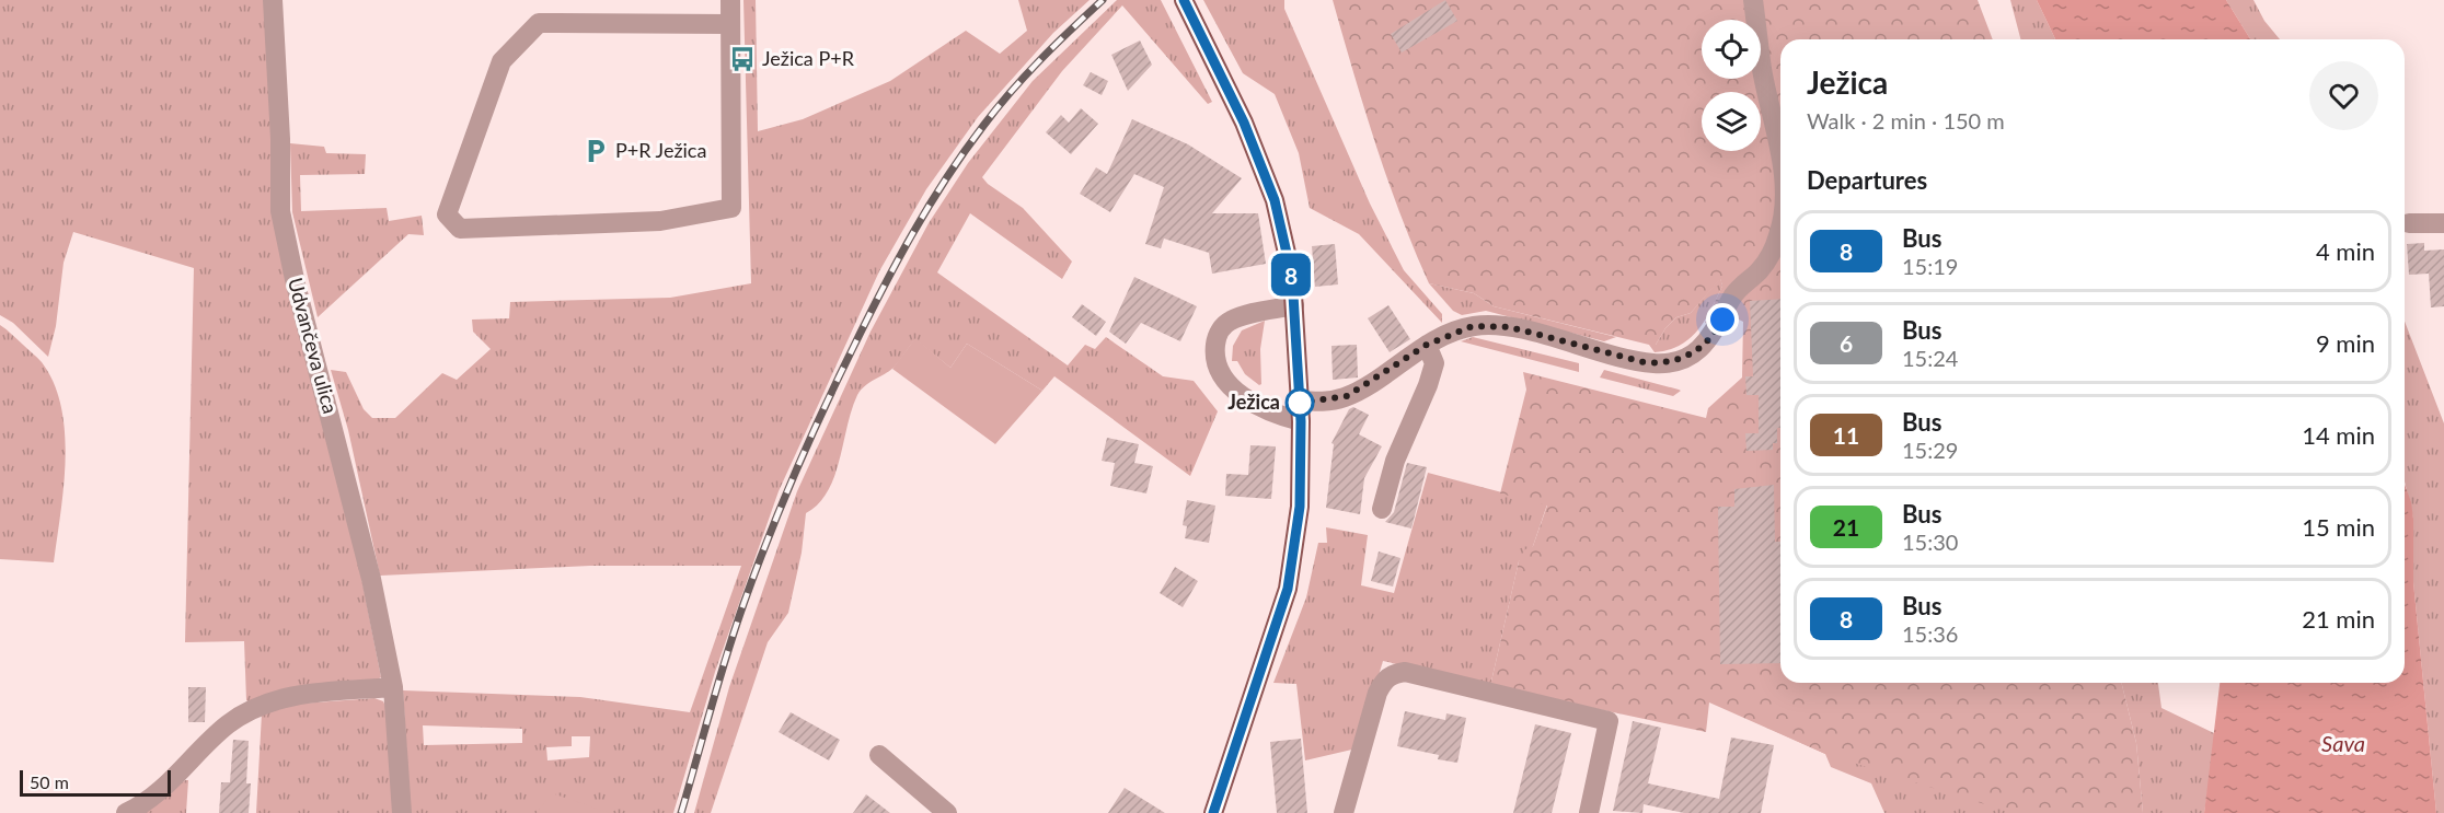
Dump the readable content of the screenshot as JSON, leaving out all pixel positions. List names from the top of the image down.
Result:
{
  "streets": {
    "street": ["Udvančeva ulica"]
  },
  "water": ["Sava"],
  "places": {
    "bus stop": ["Ježica P+R"],
    "parking": ["P+R Ježica"],
    "other": ["Ježica"]
  },
  "lines": ["bus line 8"],
  "scale_bar": "50 m",
  "page": {
    "on_map": "8",
    "heading": [
      ["Ježica", "Walk · 2 min · 150 m"],
      "Departures"
    ],
    "list": [
      {
        "mark": "8",
        "name": "Bus",
        "note": "15:19",
        "value": "4 min"
      },
      {
        "mark": "6",
        "name": "Bus",
        "note": "15:24",
        "value": "9 min"
      },
      {
        "mark": "11",
        "name": "Bus",
        "note": "15:29",
        "value": "14 min"
      },
      {
        "mark": "21",
        "name": "Bus",
        "note": "15:30",
        "value": "15 min"
      },
      {
        "mark": "8",
        "name": "Bus",
        "note": "15:36",
        "value": "21 min"
      }
    ],
    "scale": "50 m"
  }
}
